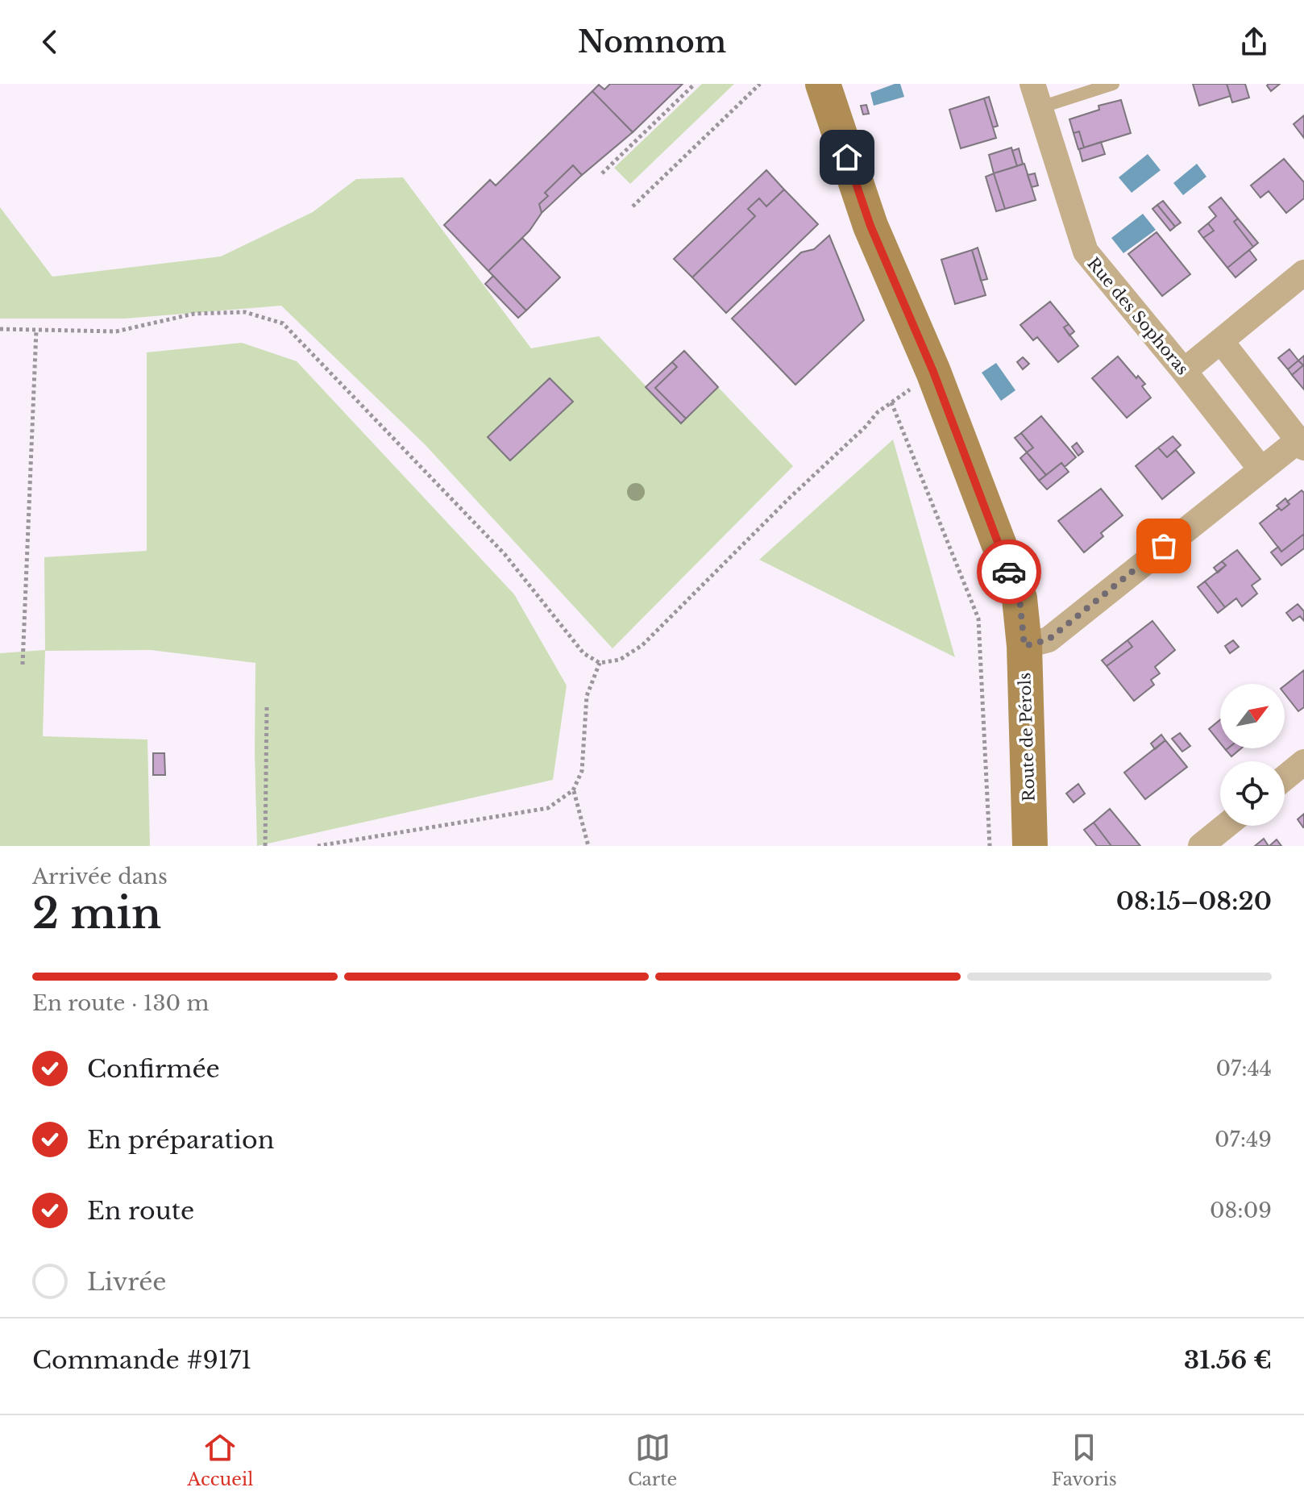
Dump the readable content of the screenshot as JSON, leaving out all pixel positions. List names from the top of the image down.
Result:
{
  "streets": {
    "street": ["Rue des Sophoras", "Route de Pérols"]
  },
  "north": "top right",
  "page": {
    "header": "Nomnom",
    "heading": ["2 min", "Arrivée dans", "08:15–08:20"],
    "panel": ["Commande #9171", "31.56 €"],
    "bar": "En route · 130 m",
    "list": [
      ["Confirmée", "07:44"],
      ["En préparation", "07:49"],
      ["En route", "08:09"],
      "Livrée"
    ],
    "tabs": ["Accueil", "Carte", "Favoris"]
  }
}
